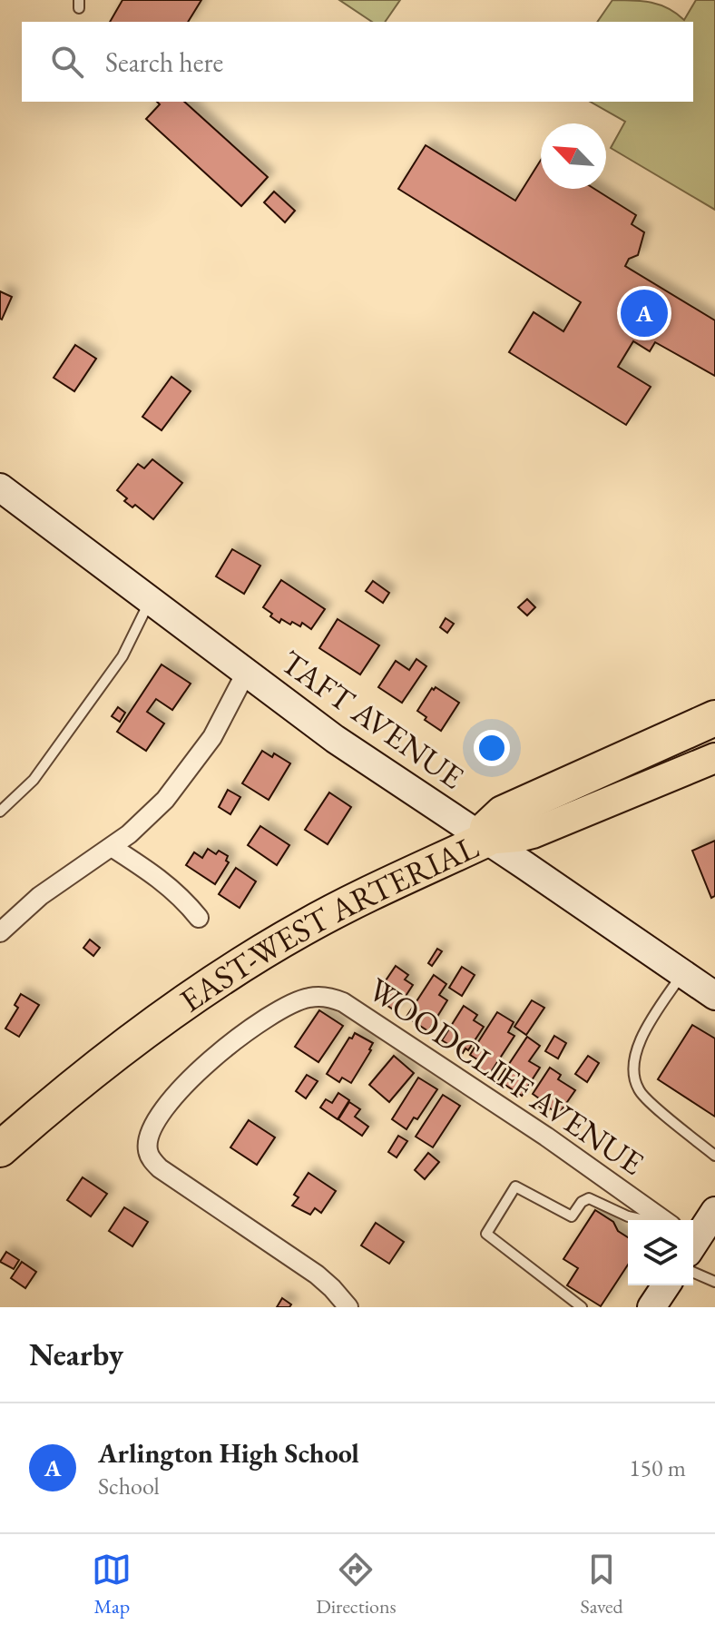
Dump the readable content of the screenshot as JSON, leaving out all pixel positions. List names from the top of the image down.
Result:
{
  "streets": {
    "highway": ["EAST-WEST ARTERIAL"],
    "street": ["TAFT AVENUE", "WOODCLIFF AVENUE"]
  },
  "crossings": [
    ["TAFT AVENUE", "EAST-WEST ARTERIAL"]
  ],
  "north": "top left",
  "page": {
    "search": "Search here",
    "pins": "A",
    "heading": "Nearby",
    "list": [
      {
        "mark": "A",
        "name": "Arlington High School",
        "note": "School",
        "value": "150 m"
      }
    ],
    "nav": ["Map", "Directions", "Saved"]
  }
}
